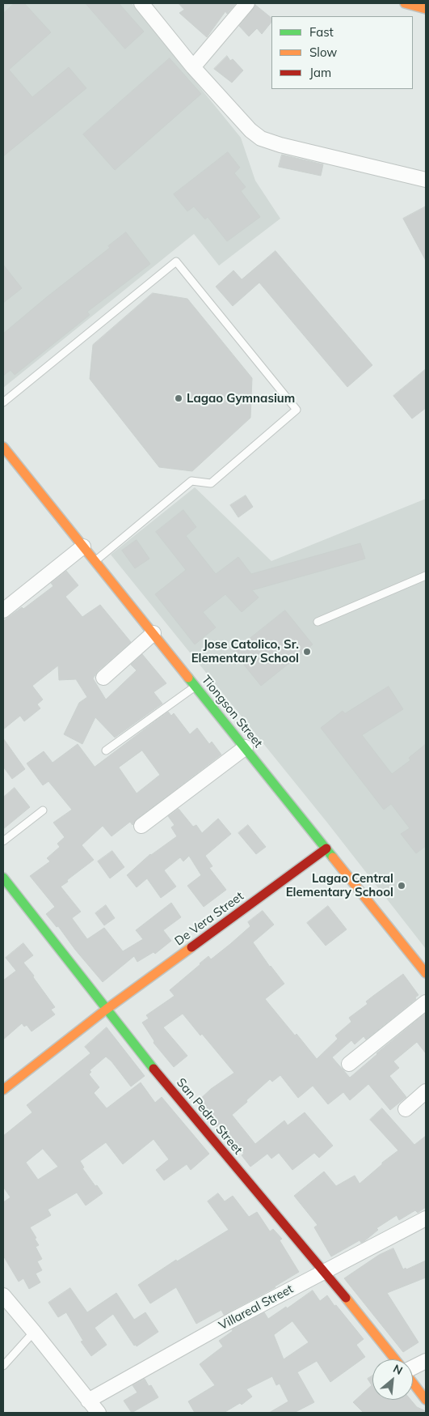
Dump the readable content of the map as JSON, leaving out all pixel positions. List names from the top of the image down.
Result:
{
  "streets": {
    "street": [
      "Tiongson Street",
      "De Vera Street",
      "San Pedro Street",
      "Villareal Street"
    ]
  },
  "crossings": [
    ["Tiongson Street", "De Vera Street"],
    ["De Vera Street", "San Pedro Street"],
    ["San Pedro Street", "Villareal Street"]
  ],
  "places": ["Lagao Gymnasium", "Jose Catolico, Sr. Elementary School", "Lagao Central Elementary School"],
  "legend": ["Fast", "Slow", "Jam"],
  "north": "top right"
}
